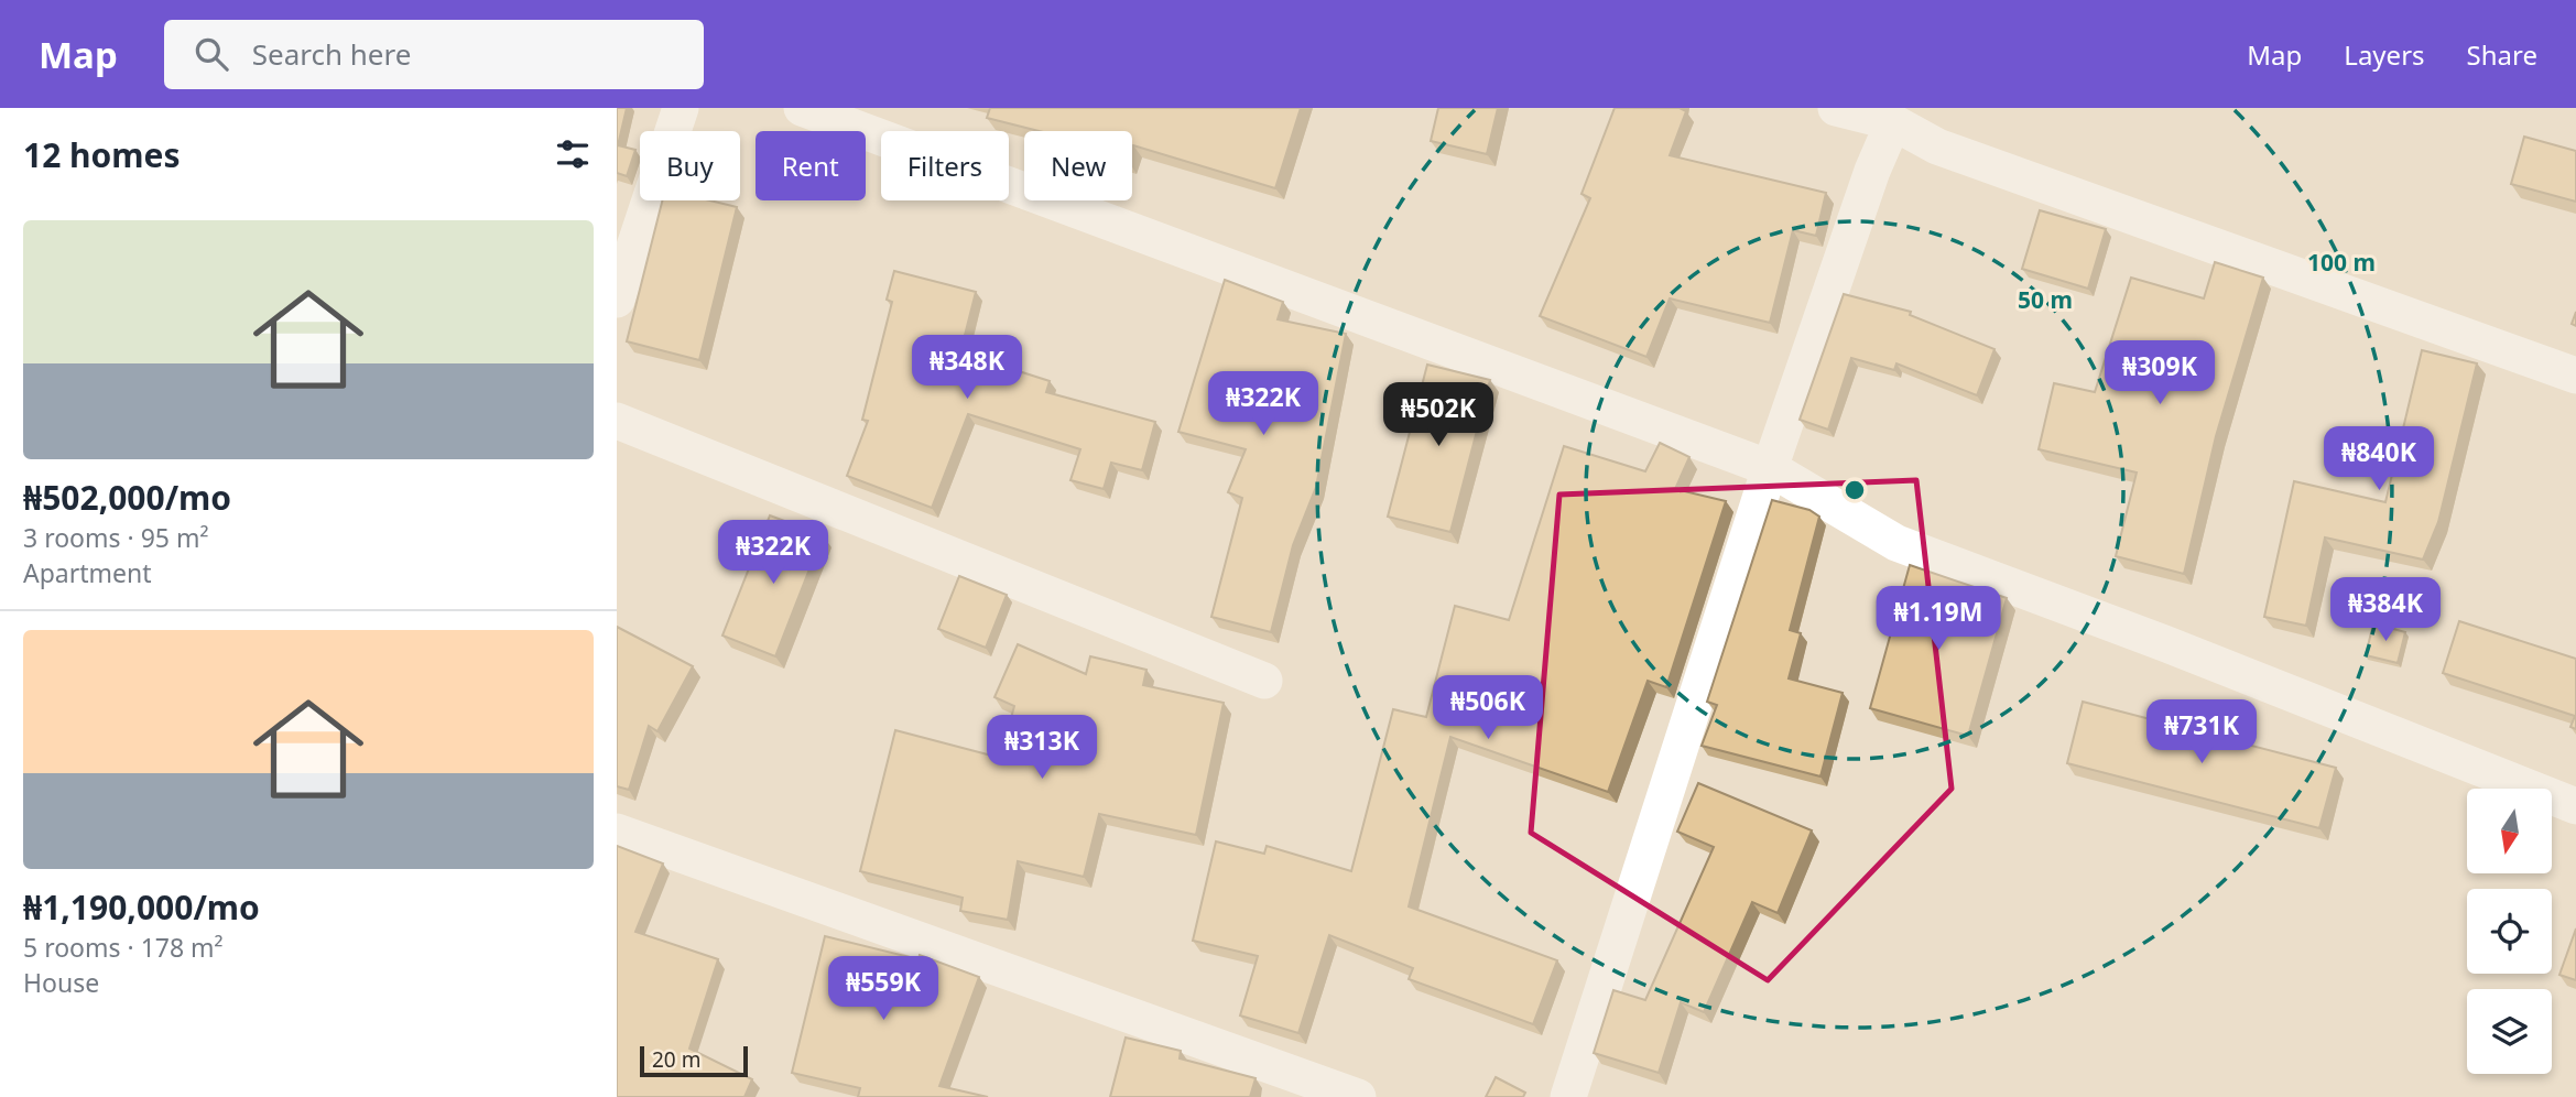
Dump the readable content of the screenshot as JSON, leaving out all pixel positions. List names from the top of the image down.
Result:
{
  "scale_bar": "20 m",
  "north": "bottom",
  "page": {
    "header": "Map",
    "search": "Search here",
    "nav": ["Map", "Layers", "Share"],
    "heading": "12 homes",
    "chip": [
      "Buy",
      "Rent",
      "Filters",
      "New"
    ],
    "list": [
      {
        "name": "₦502,000/mo",
        "note": "3 rooms · 95 m² · Apartment"
      },
      {
        "name": "₦1,190,000/mo",
        "note": "5 rooms · 178 m² · House"
      }
    ],
    "price": [
      "₦348K",
      "₦309K",
      "₦322K",
      "₦502K",
      "₦840K",
      "₦322K",
      "₦384K",
      "₦1.19M",
      "₦506K",
      "₦731K",
      "₦313K",
      "₦559K"
    ],
    "scale": "20 m"
  },
  "rings": ["100 m", "50 m"]
}
